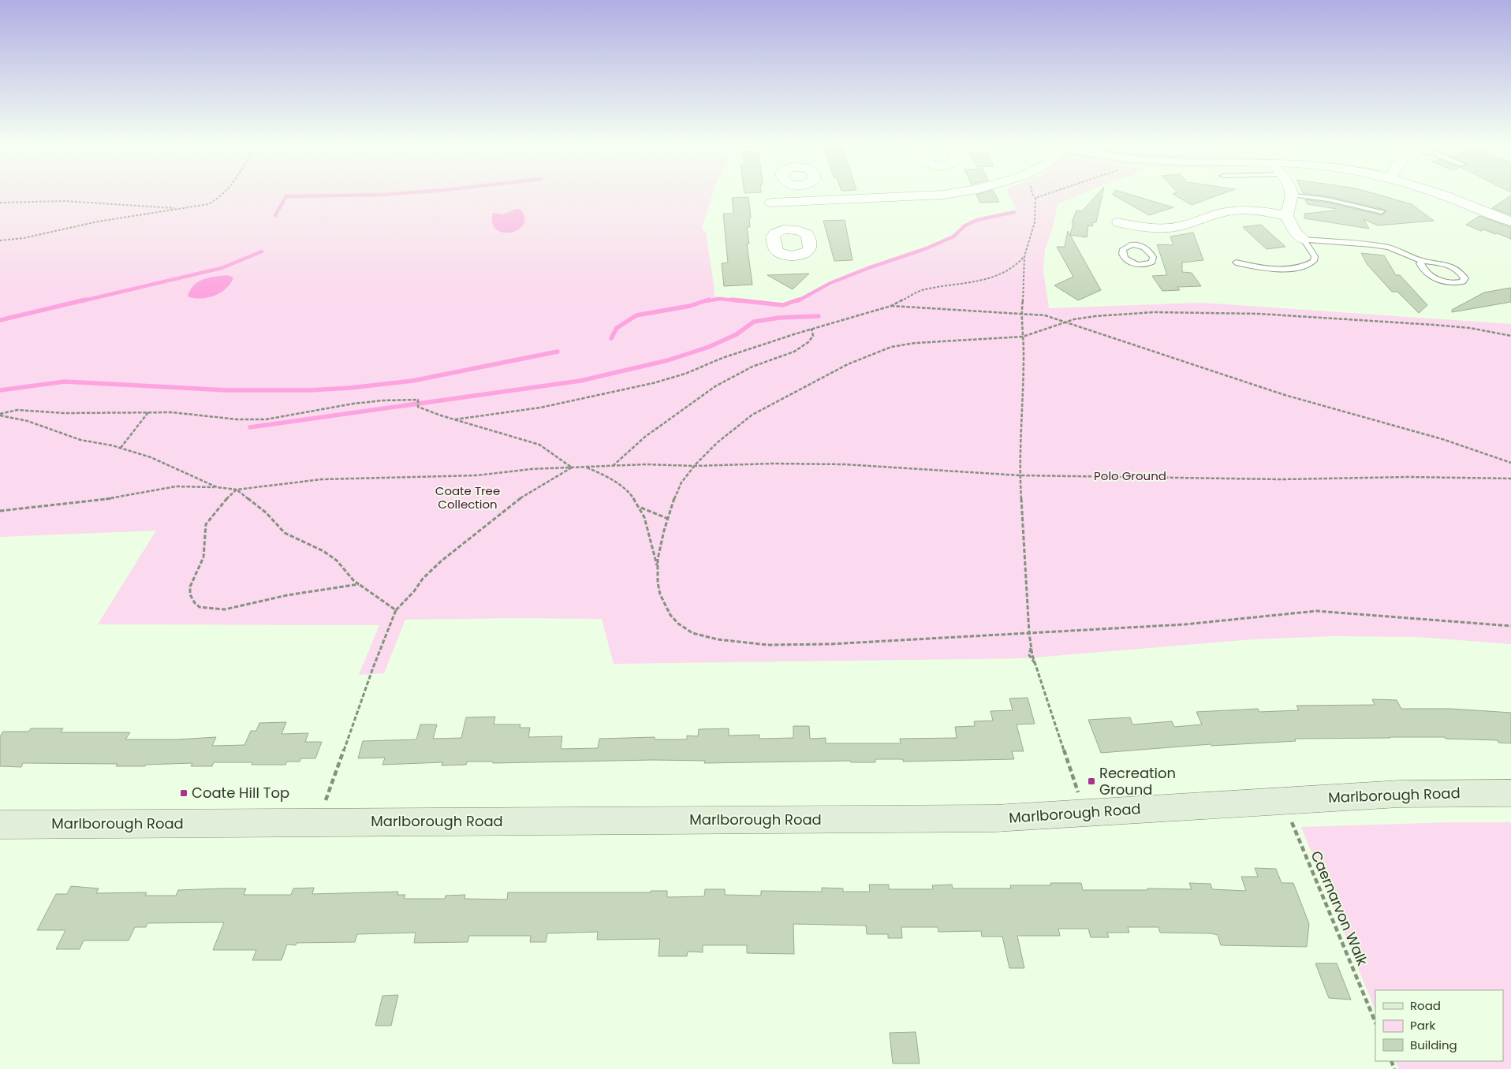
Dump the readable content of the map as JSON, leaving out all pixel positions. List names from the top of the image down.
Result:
{
  "streets": {
    "main road": ["Marlborough Road"],
    "path": ["Caernarvon Walk"]
  },
  "crossings": [
    ["Marlborough Road", "Caernarvon Walk"]
  ],
  "parks": ["Polo Ground", "Coate Tree Collection"],
  "places": {
    "transit": ["Recreation Ground", "Coate Hill Top"]
  },
  "legend": ["Road", "Park", "Building"]
}
